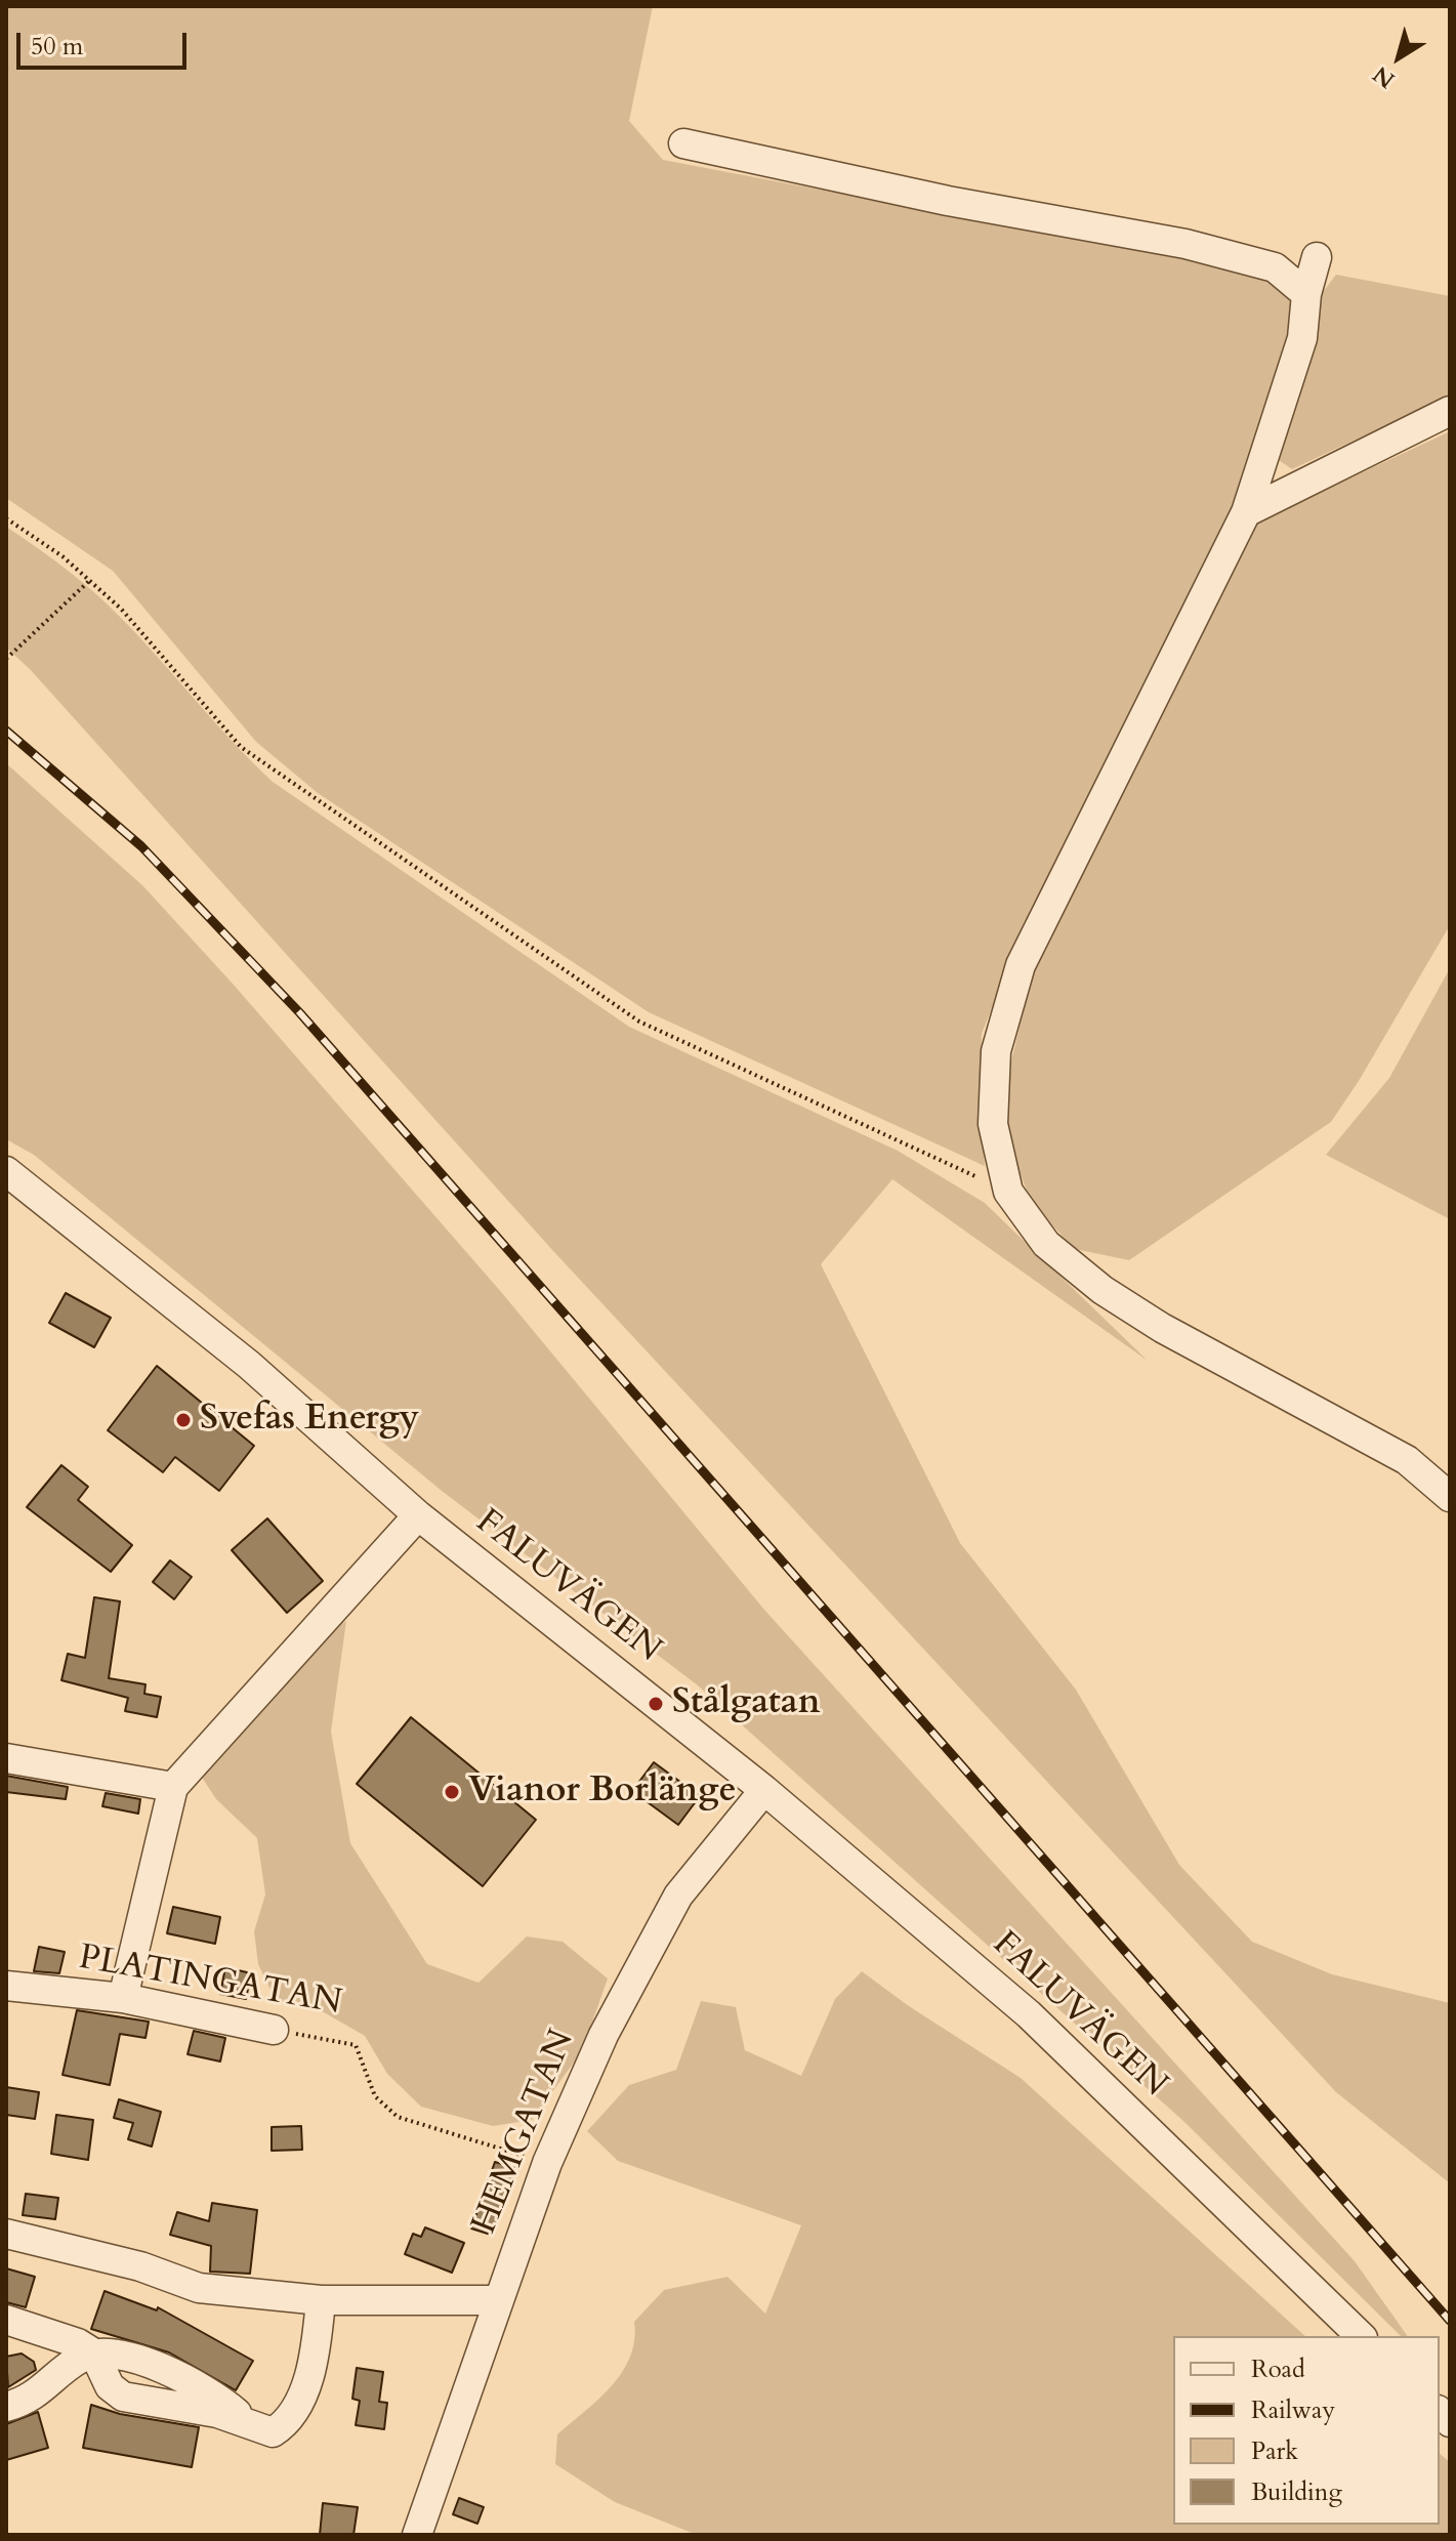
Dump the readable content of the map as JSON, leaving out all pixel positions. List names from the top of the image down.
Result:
{
  "streets": {
    "street": ["FALUVÄGEN", "PLATINGATAN", "HEMGATAN"]
  },
  "crossings": [
    ["FALUVÄGEN", "HEMGATAN"],
    ["PLATINGATAN", "HEMGATAN"]
  ],
  "places": ["Svefas Energy", "Stålgatan", "Vianor Borlänge"],
  "legend": [
    "Road",
    "Railway",
    "Park",
    "Building"
  ],
  "scale_bar": "50 m",
  "north": "bottom left"
}
